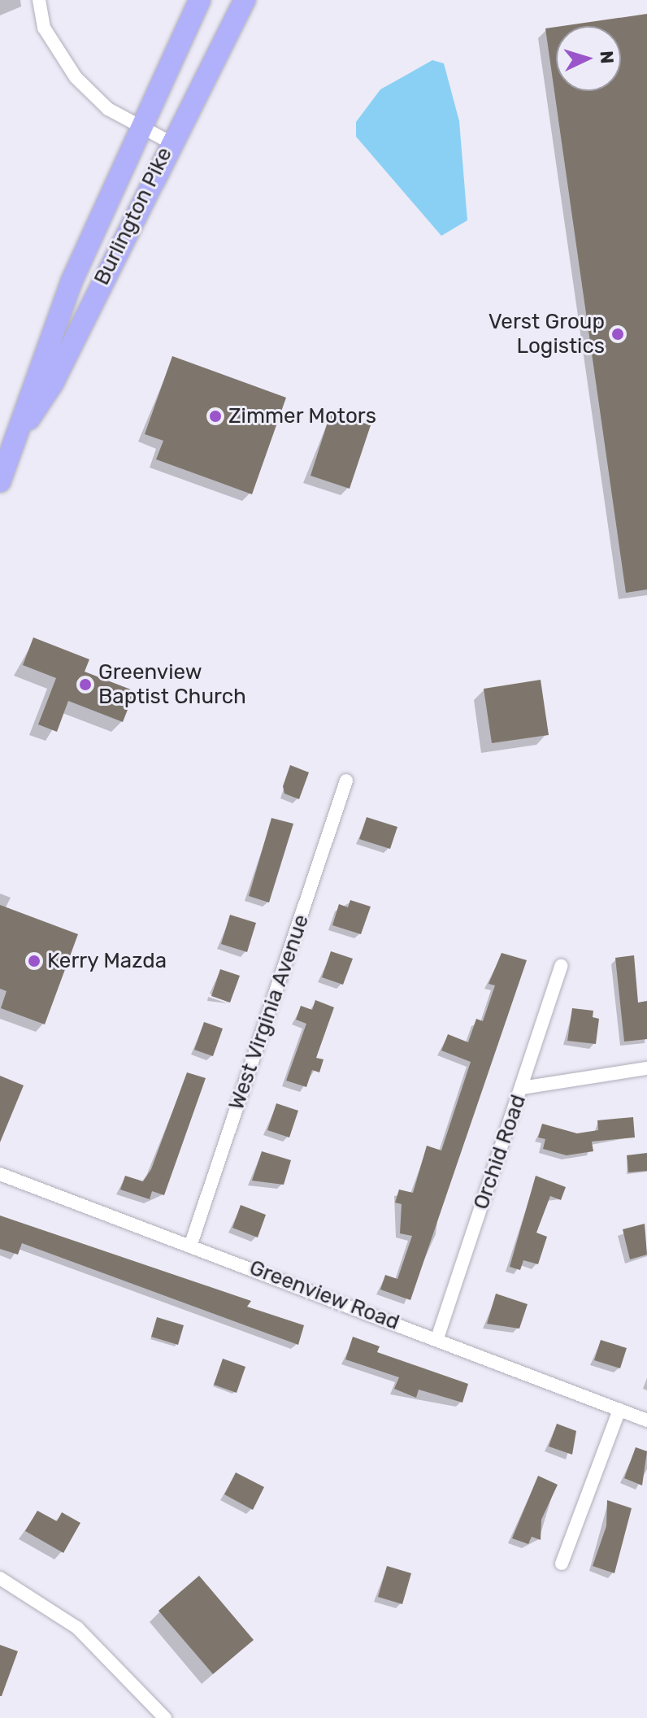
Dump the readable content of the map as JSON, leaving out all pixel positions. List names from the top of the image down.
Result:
{
  "streets": {
    "main road": ["Burlington Pike"],
    "street": ["West Virginia Avenue", "Orchid Road", "Greenview Road"]
  },
  "crossings": [
    ["West Virginia Avenue", "Greenview Road"],
    ["Orchid Road", "Greenview Road"]
  ],
  "places": [
    "Verst Group Logistics",
    "Zimmer Motors",
    "Greenview Baptist Church",
    "Kerry Mazda"
  ],
  "north": "right"
}
